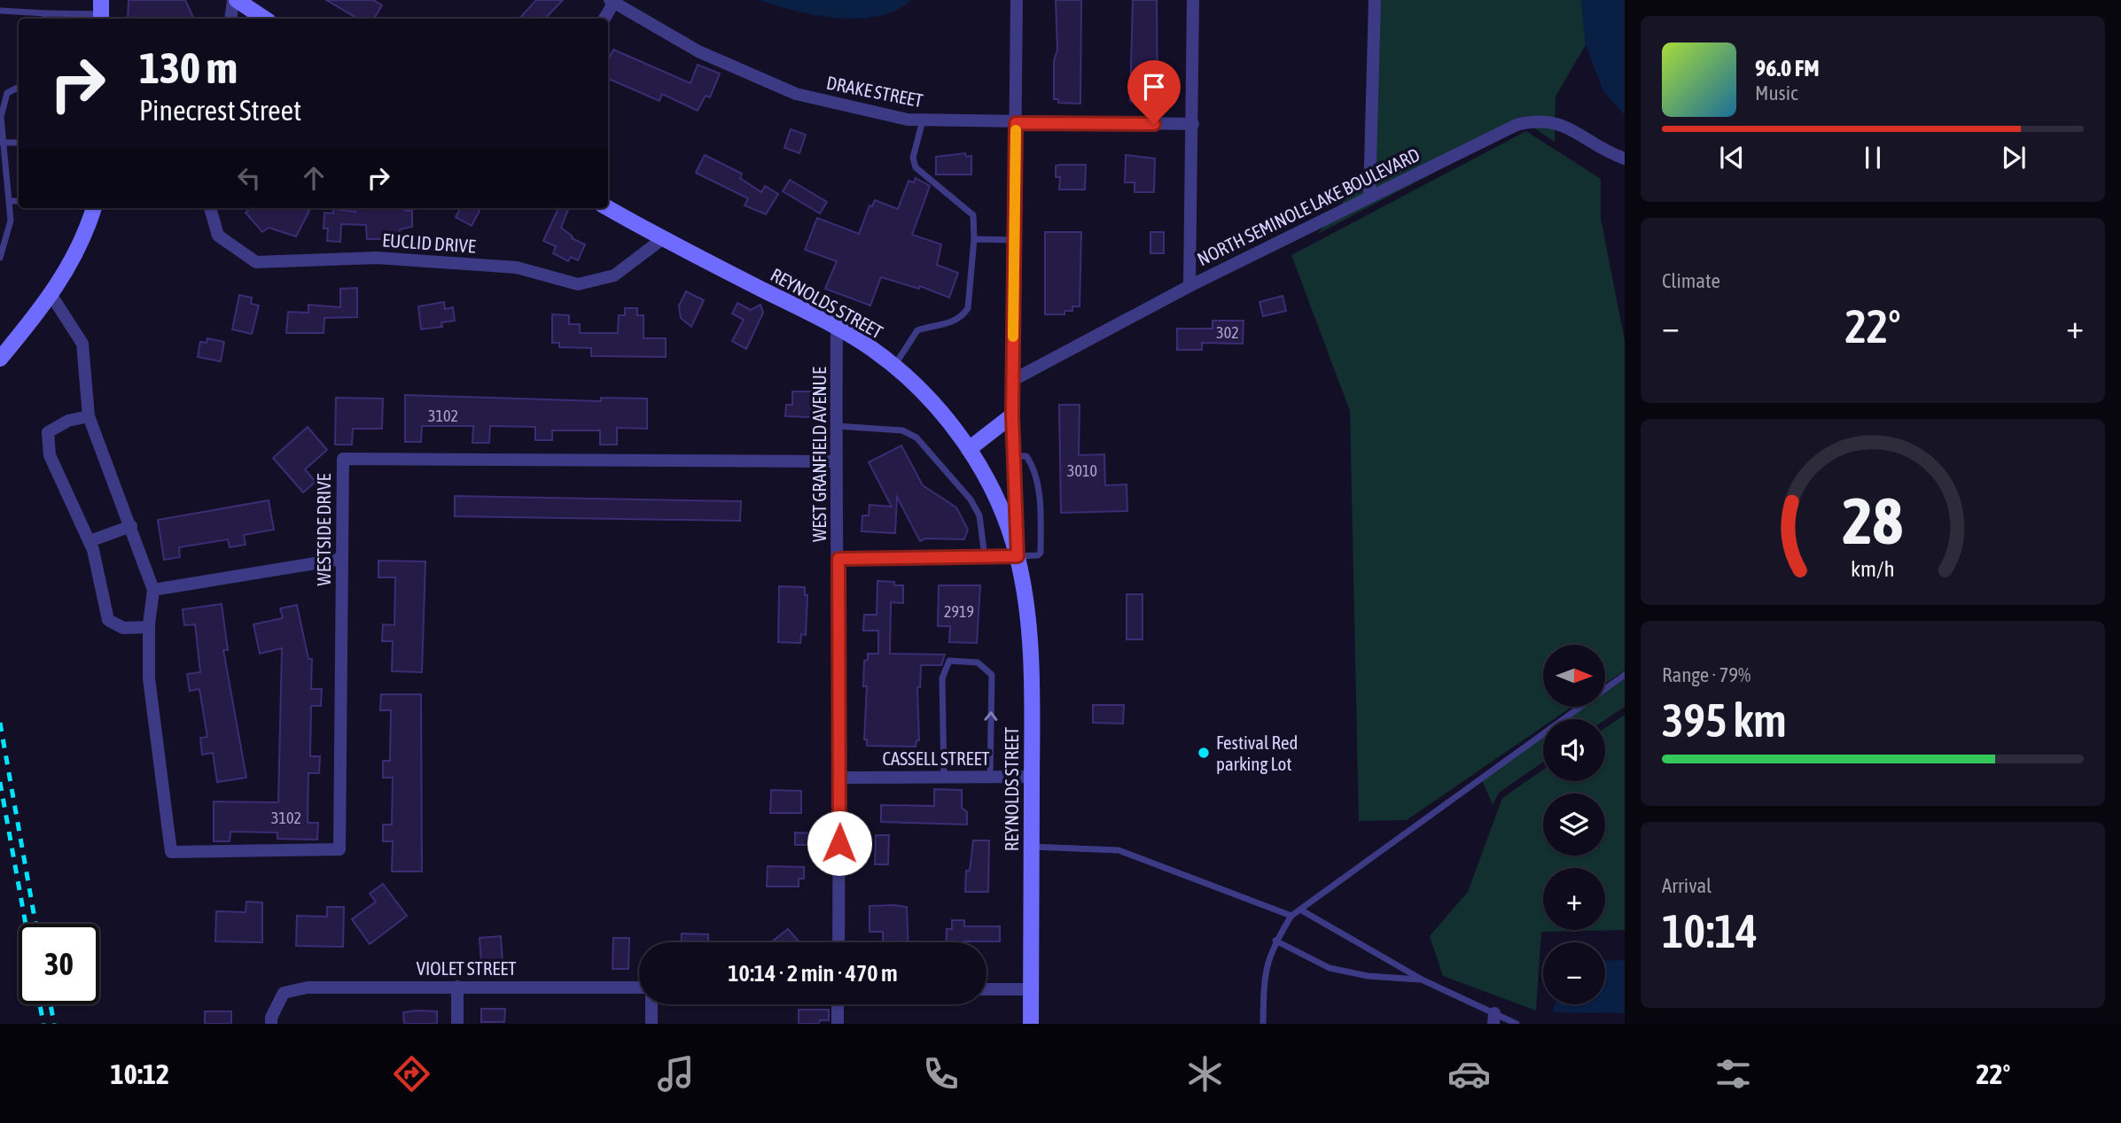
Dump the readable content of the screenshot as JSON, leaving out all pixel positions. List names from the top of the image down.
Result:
{
  "streets": {
    "main road": ["REYNOLDS STREET"],
    "street": [
      "DRAKE STREET",
      "NORTH SEMINOLE LAKE BOULEVARD",
      "EUCLID DRIVE",
      "WEST GRANFIELD AVENUE",
      "WESTSIDE DRIVE",
      "CASSELL STREET",
      "VIOLET STREET"
    ]
  },
  "crossings": [
    ["DRAKE STREET", "REYNOLDS STREET"],
    ["NORTH SEMINOLE LAKE BOULEVARD", "REYNOLDS STREET"],
    ["EUCLID DRIVE", "REYNOLDS STREET"],
    ["REYNOLDS STREET", "WEST GRANFIELD AVENUE"],
    ["REYNOLDS STREET", "CASSELL STREET"],
    ["WEST GRANFIELD AVENUE", "WESTSIDE DRIVE"],
    ["WEST GRANFIELD AVENUE", "CASSELL STREET"]
  ],
  "places": ["Festival Red parking Lot"],
  "house_numbers": [
    "302",
    "3102",
    "3010",
    "2919",
    "3102"
  ],
  "north": "right",
  "page": {
    "turn": ["130 m", "Pinecrest Street"],
    "song": ["96.0 FM", "Music"],
    "tile": [
      "Climate",
      ["Range · 79%", "395 km"],
      ["Arrival", "10:14"]
    ],
    "heat": ["−", "22°", "+"],
    "map_buttons": ["+", "−"],
    "limit": "30",
    "trip": "10:14 · 2 min · 470 m",
    "tabs": ["10:12", "22°"],
    "gauge": ["28", "km/h"]
  }
}
